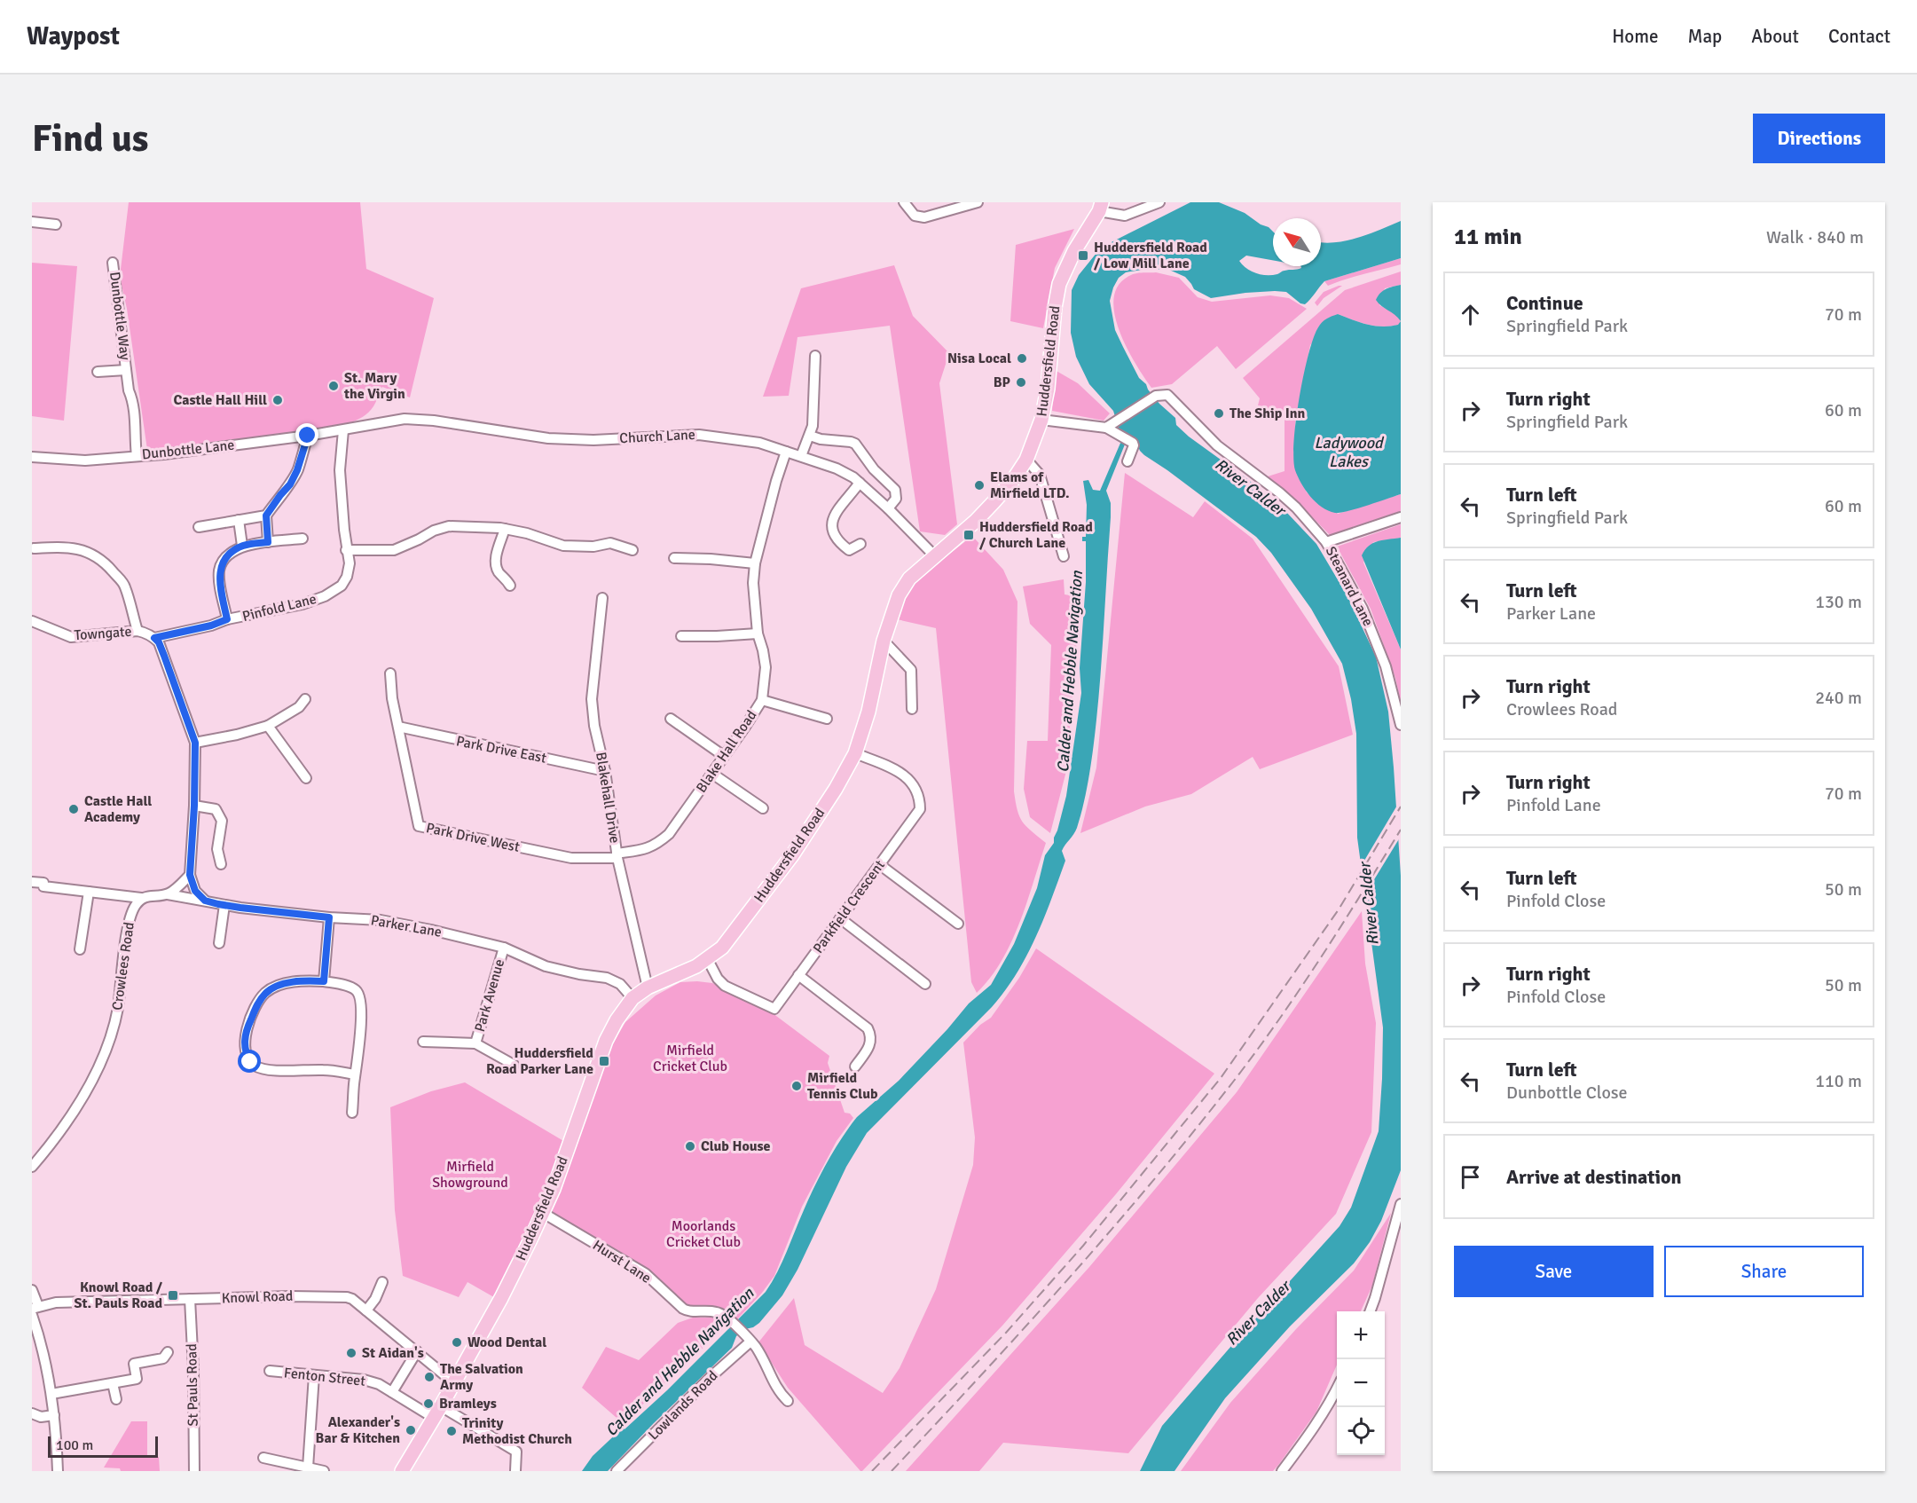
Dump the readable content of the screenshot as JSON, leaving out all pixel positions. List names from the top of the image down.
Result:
{
  "streets": {
    "highway": ["Huddersfield Road"],
    "street": [
      "Dunbottle Way",
      "Church Lane",
      "Dunbottle Lane",
      "Steanard Lane",
      "Pinfold Lane",
      "Towngate",
      "Park Drive East",
      "Blake Hall Road",
      "Blakehall Drive",
      "Park Drive West",
      "Parkfield Crescent",
      "Parker Lane",
      "Crowlees Road",
      "Park Avenue",
      "Hurst Lane",
      "Knowl Road",
      "Fenton Street",
      "St Pauls Road",
      "Lowlands Road"
    ]
  },
  "crossings": [
    ["Dunbottle Way", "Dunbottle Lane"],
    ["Huddersfield Road", "Church Lane"],
    ["Huddersfield Road", "Blakehall Drive"],
    ["Huddersfield Road", "Parkfield Crescent"],
    ["Huddersfield Road", "Parker Lane"],
    ["Huddersfield Road", "Hurst Lane"],
    ["Huddersfield Road", "Knowl Road"],
    ["Huddersfield Road", "Fenton Street"],
    ["Church Lane", "Dunbottle Lane"],
    ["Church Lane", "Pinfold Lane"],
    ["Church Lane", "Blake Hall Road"],
    ["Dunbottle Lane", "Pinfold Lane"],
    ["Park Drive East", "Blakehall Drive"],
    ["Park Drive East", "Park Drive West"],
    ["Blake Hall Road", "Blakehall Drive"],
    ["Blake Hall Road", "Park Drive West"],
    ["Blakehall Drive", "Park Drive West"],
    ["Parker Lane", "Park Avenue"],
    ["Hurst Lane", "Lowlands Road"],
    ["Knowl Road", "St Pauls Road"]
  ],
  "water": ["Ladywood Lakes", "River Calder", "Calder and Hebble Navigation"],
  "parks": ["Mirfield Cricket Club", "Mirfield Showground", "Moorlands Cricket Club"],
  "places": {
    "transit": [
      "Huddersfield Road / Low Mill Lane",
      "Huddersfield Road / Church Lane",
      "Huddersfield Road Parker Lane",
      "Knowl Road / St. Pauls Road"
    ],
    "other": [
      "Nisa Local",
      "BP",
      "St. Mary the Virgin",
      "Castle Hall Hill",
      "The Ship Inn",
      "Elams of Mirfield LTD.",
      "Castle Hall Academy",
      "Mirfield Tennis Club",
      "Club House",
      "Wood Dental",
      "St Aidan's",
      "The Salvation Army",
      "Bramleys",
      "Alexander's Bar & Kitchen",
      "Trinity Methodist Church"
    ]
  },
  "scale_bar": "100 m",
  "north": "top left",
  "page": {
    "header": "Waypost",
    "nav": [
      "Home",
      "Map",
      "About",
      "Contact"
    ],
    "buttons": [
      "Directions",
      ["Save", "Share"]
    ],
    "title": "Find us",
    "heading": ["11 min", "Walk · 840 m"],
    "list": [
      ["Continue", "Springfield Park", "70 m"],
      ["Turn right", "Springfield Park", "60 m"],
      ["Turn left", "Springfield Park", "60 m"],
      ["Turn left", "Parker Lane", "130 m"],
      ["Turn right", "Crowlees Road", "240 m"],
      ["Turn right", "Pinfold Lane", "70 m"],
      ["Turn left", "Pinfold Close", "50 m"],
      ["Turn right", "Pinfold Close", "50 m"],
      ["Turn left", "Dunbottle Close", "110 m"],
      "Arrive at destination"
    ],
    "map_buttons": ["+", "−"],
    "scale": "100 m"
  }
}
